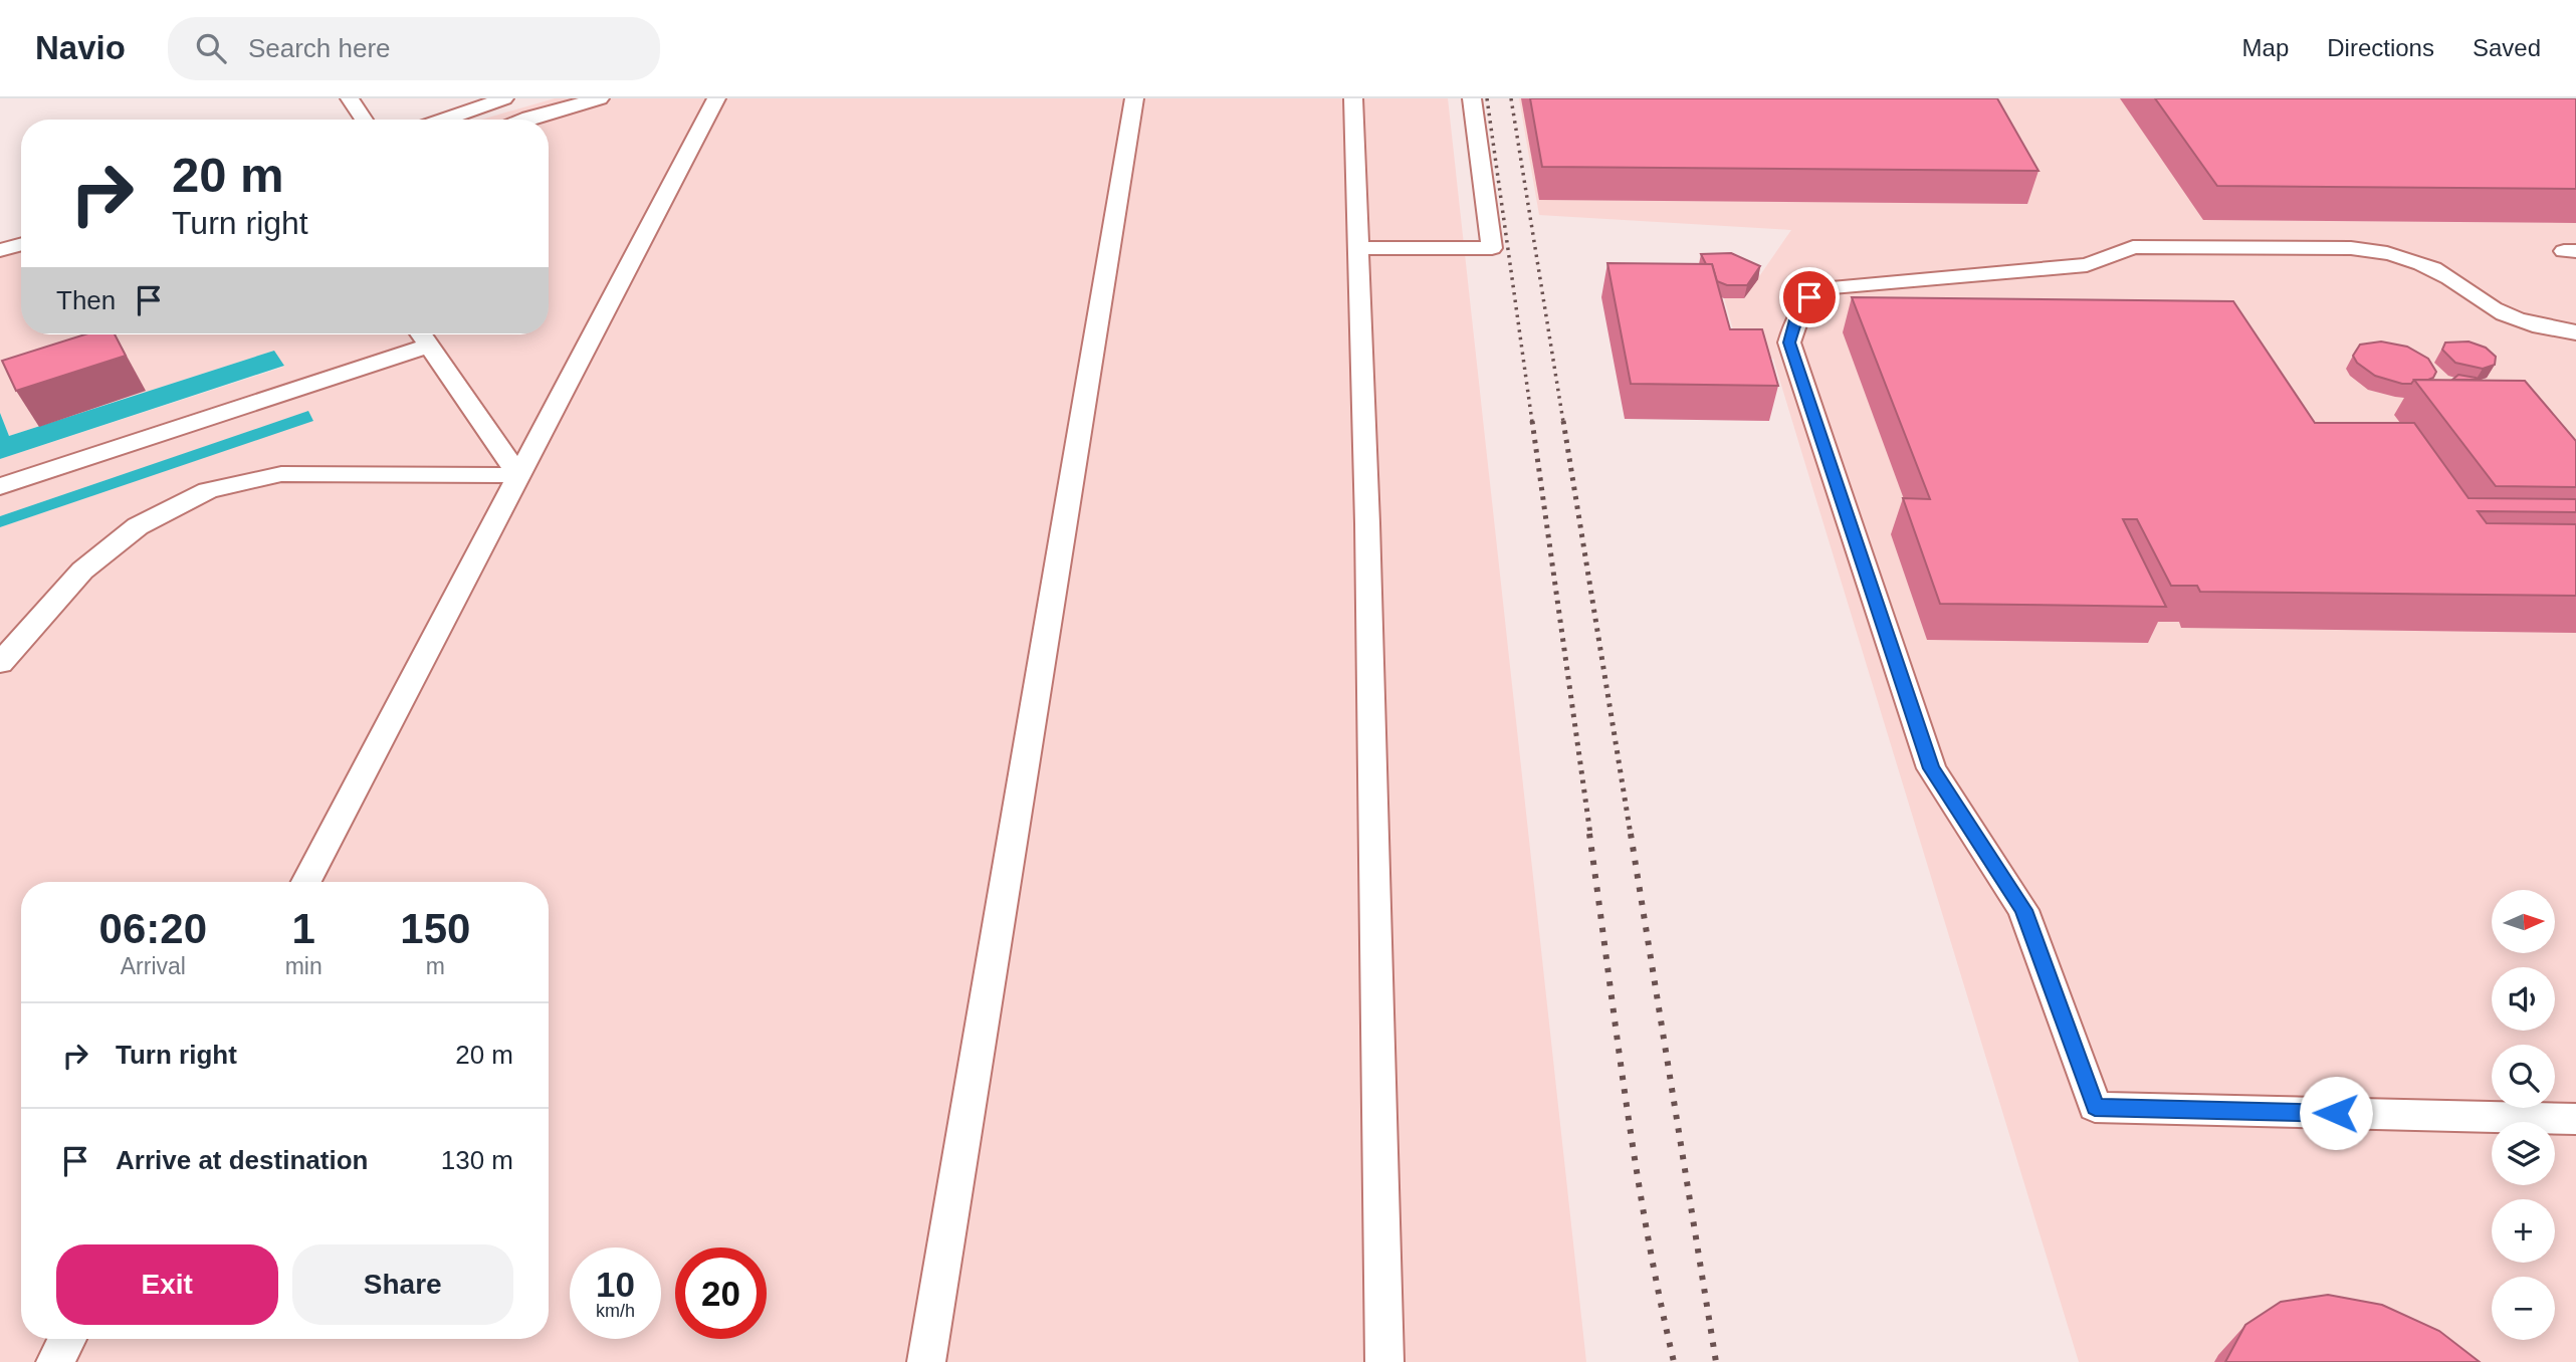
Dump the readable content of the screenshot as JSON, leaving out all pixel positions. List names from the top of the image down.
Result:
{
  "north": "right",
  "page": {
    "header": "Navio",
    "search": "Search here",
    "nav": ["Map", "Directions", "Saved"],
    "turn": ["20 m", "Turn right"],
    "then": "Then",
    "eta": [
      "06:20",
      "Arrival",
      "1",
      "min",
      "150",
      "m"
    ],
    "map_buttons": ["+", "−"],
    "list": [
      {
        "name": "Turn right",
        "value": "20 m"
      },
      {
        "name": "Arrive at destination",
        "value": "130 m"
      }
    ],
    "buttons": ["Exit", "Share"],
    "speed": "10 km/h",
    "limit": "20"
  }
}
